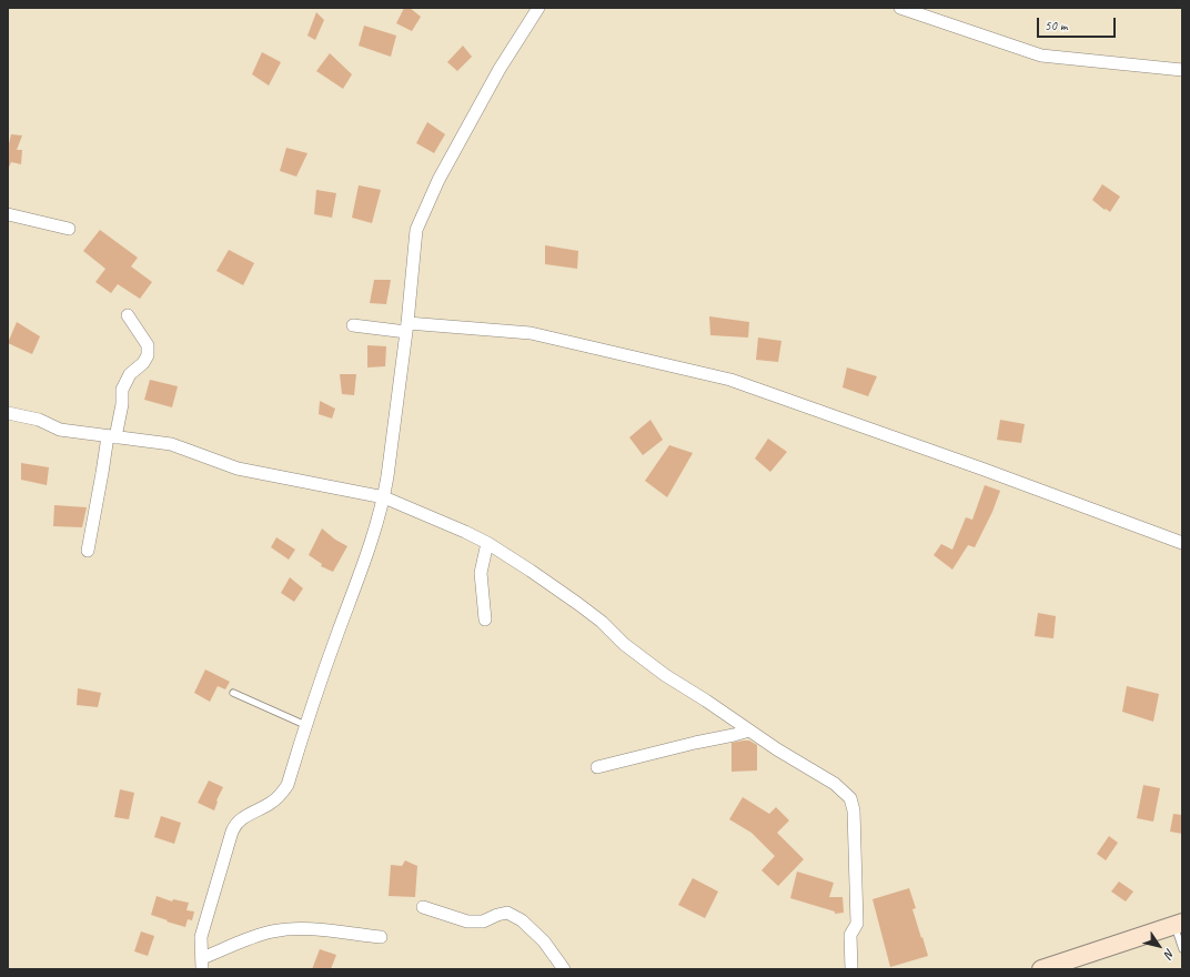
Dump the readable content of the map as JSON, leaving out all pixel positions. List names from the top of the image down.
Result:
{
  "scale_bar": "50 m",
  "north": "bottom right"
}
